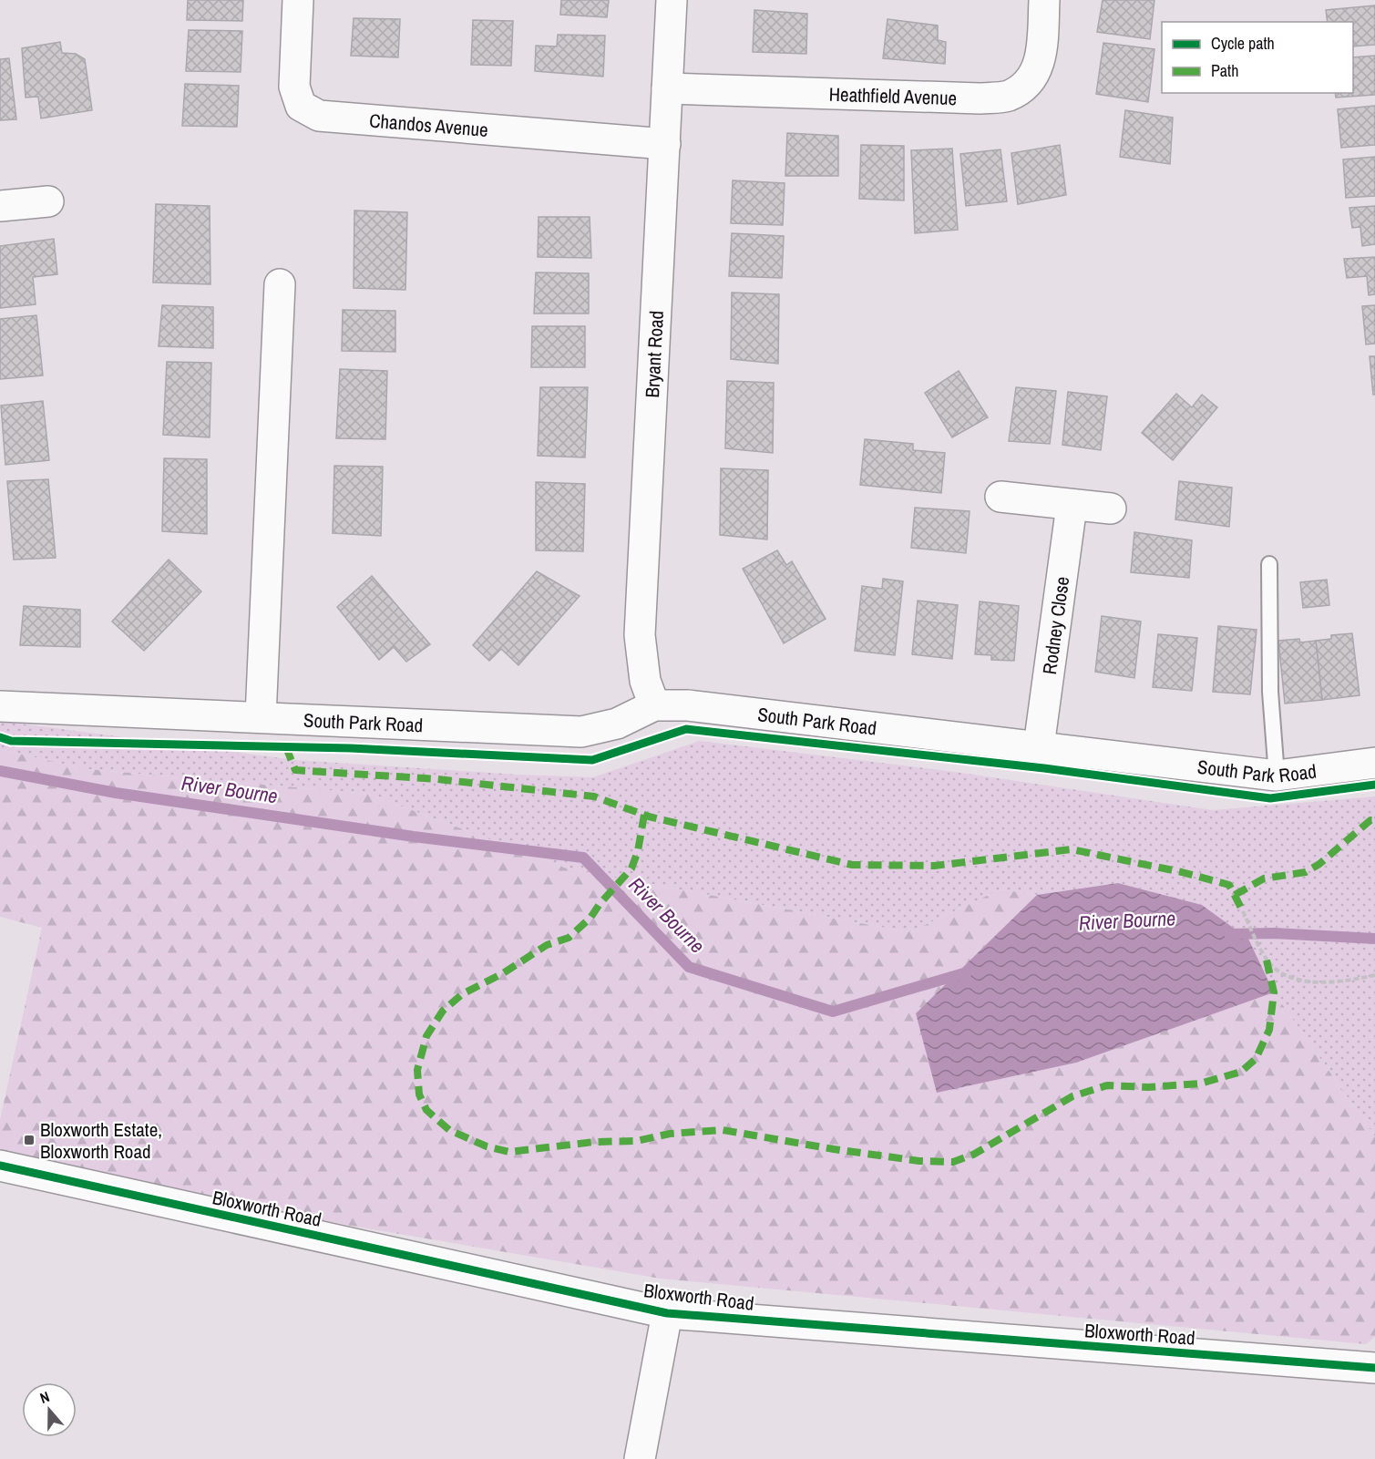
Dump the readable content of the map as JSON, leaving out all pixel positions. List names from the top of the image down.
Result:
{
  "streets": {
    "street": [
      "Heathfield Avenue",
      "Chandos Avenue",
      "Bryant Road",
      "Rodney Close",
      "South Park Road",
      "Bloxworth Road"
    ]
  },
  "crossings": [
    ["Heathfield Avenue", "Bryant Road"],
    ["Chandos Avenue", "Bryant Road"],
    ["Bryant Road", "South Park Road"],
    ["Rodney Close", "South Park Road"]
  ],
  "water": ["River Bourne"],
  "places": {
    "transit": ["Bloxworth Estate, Bloxworth Road"]
  },
  "legend": ["Cycle path", "Path"],
  "north": "top"
}
